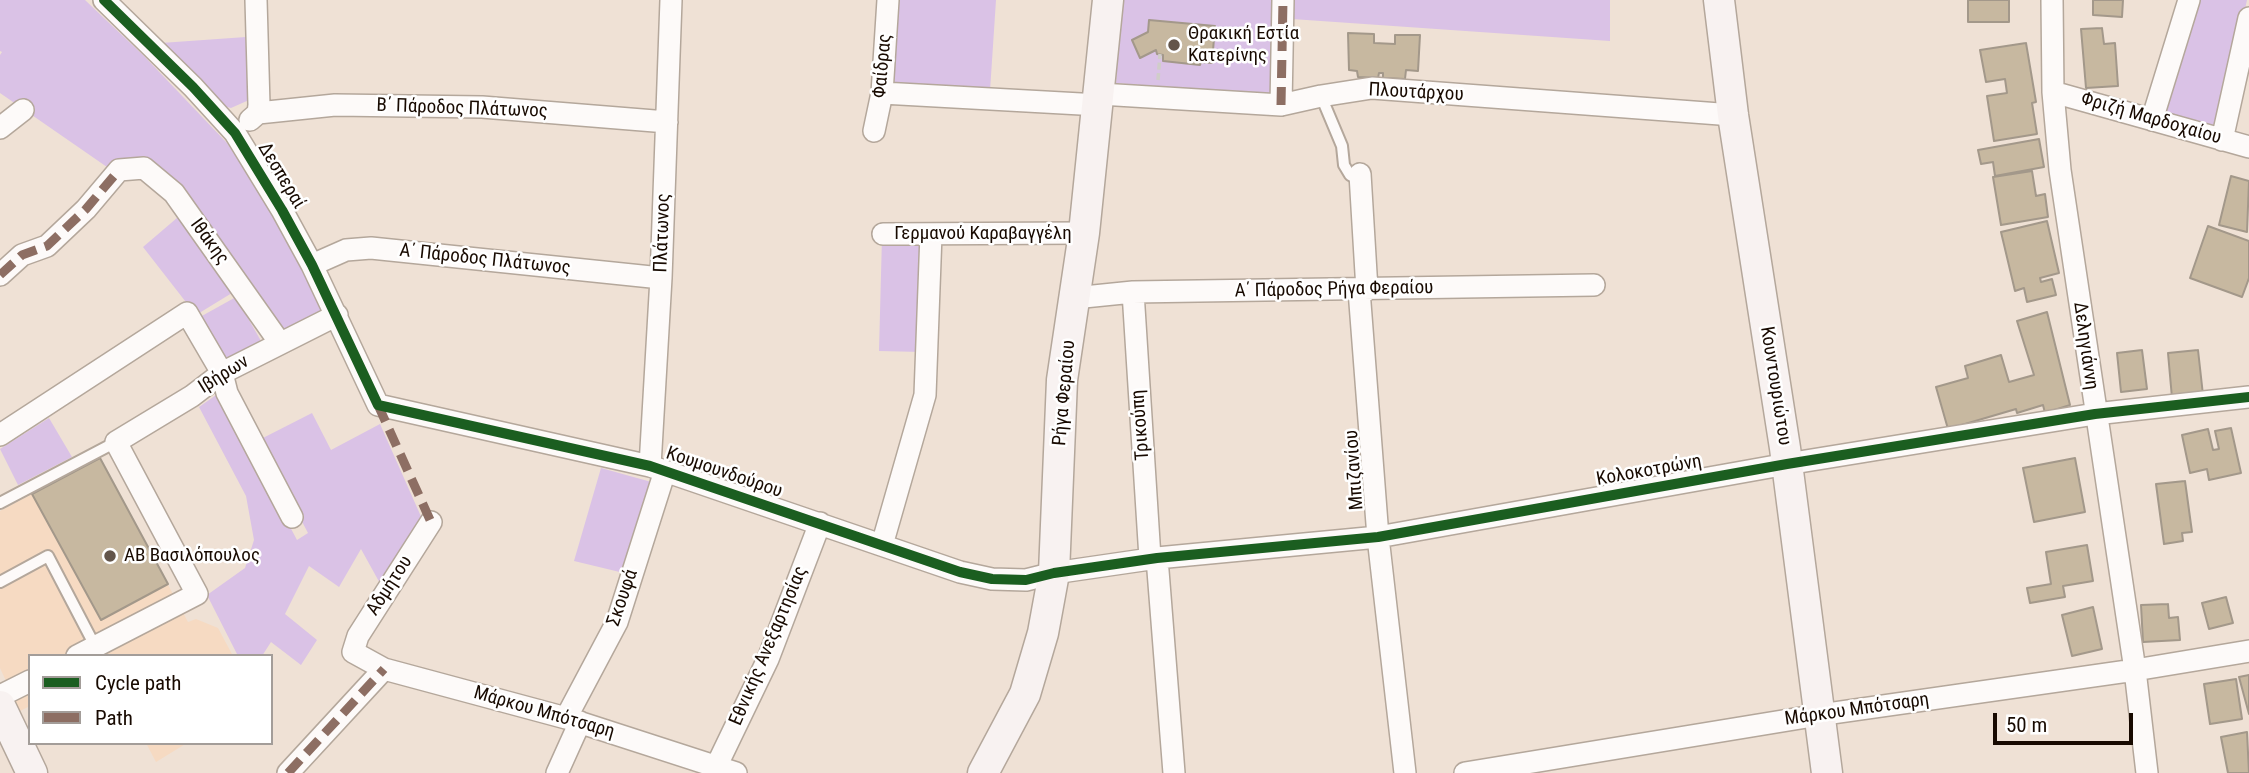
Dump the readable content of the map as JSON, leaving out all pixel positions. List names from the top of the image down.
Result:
{
  "streets": {
    "street": [
      "Φαίδρας",
      "Πλουτάρχου",
      "Β΄ Πάροδος Πλάτωνος",
      "Φριζή Μαρδοχαίου",
      "Δεσπεραί",
      "Πλάτωνος",
      "Γερμανού Καραβαγγέλη",
      "Ιθάκης",
      "Α΄ Πάροδος Πλάτωνος",
      "Α΄ Πάροδος Ρήγα Φεραίου",
      "Δεληγιάννη",
      "Ιβήρων",
      "Κουντουριώτου",
      "Ρήγα Φεραίου",
      "Τρικούπη",
      "Μπιζανίου",
      "Κολοκοτρώνη",
      "Κουμουνδούρου",
      "Αδμήτου",
      "Σκουφά",
      "Εθνικής Ανεξαρτησίας",
      "Μάρκου Μπότσαρη"
    ]
  },
  "crossings": [
    ["Φαίδρας", "Πλουτάρχου"],
    ["Πλουτάρχου", "Κουντουριώτου"],
    ["Πλουτάρχου", "Ρήγα Φεραίου"],
    ["Β΄ Πάροδος Πλάτωνος", "Πλάτωνος"],
    ["Φριζή Μαρδοχαίου", "Δεληγιάννη"],
    ["Δεσπεραί", "Α΄ Πάροδος Πλάτωνος"],
    ["Δεσπεραί", "Ιβήρων"],
    ["Δεσπεραί", "Κουμουνδούρου"],
    ["Πλάτωνος", "Α΄ Πάροδος Πλάτωνος"],
    ["Πλάτωνος", "Κουμουνδούρου"],
    ["Πλάτωνος", "Σκουφά"],
    ["Γερμανού Καραβαγγέλη", "Ρήγα Φεραίου"],
    ["Ιθάκης", "Ιβήρων"],
    ["Α΄ Πάροδος Ρήγα Φεραίου", "Ρήγα Φεραίου"],
    ["Α΄ Πάροδος Ρήγα Φεραίου", "Τρικούπη"],
    ["Α΄ Πάροδος Ρήγα Φεραίου", "Μπιζανίου"],
    ["Δεληγιάννη", "Κολοκοτρώνη"],
    ["Δεληγιάννη", "Μάρκου Μπότσαρη"],
    ["Κουντουριώτου", "Κολοκοτρώνη"],
    ["Κουντουριώτου", "Μάρκου Μπότσαρη"],
    ["Ρήγα Φεραίου", "Κολοκοτρώνη"],
    ["Ρήγα Φεραίου", "Κουμουνδούρου"],
    ["Τρικούπη", "Κολοκοτρώνη"],
    ["Μπιζανίου", "Κολοκοτρώνη"],
    ["Κολοκοτρώνη", "Κουμουνδούρου"],
    ["Κουμουνδούρου", "Σκουφά"],
    ["Κουμουνδούρου", "Εθνικής Ανεξαρτησίας"],
    ["Αδμήτου", "Μάρκου Μπότσαρη"],
    ["Σκουφά", "Μάρκου Μπότσαρη"],
    ["Εθνικής Ανεξαρτησίας", "Μάρκου Μπότσαρη"]
  ],
  "places": ["Θρακική Εστία Κατερίνης", "ΑΒ Βασιλόπουλος"],
  "legend": ["Cycle path", "Path"],
  "scale_bar": "50 m"
}
